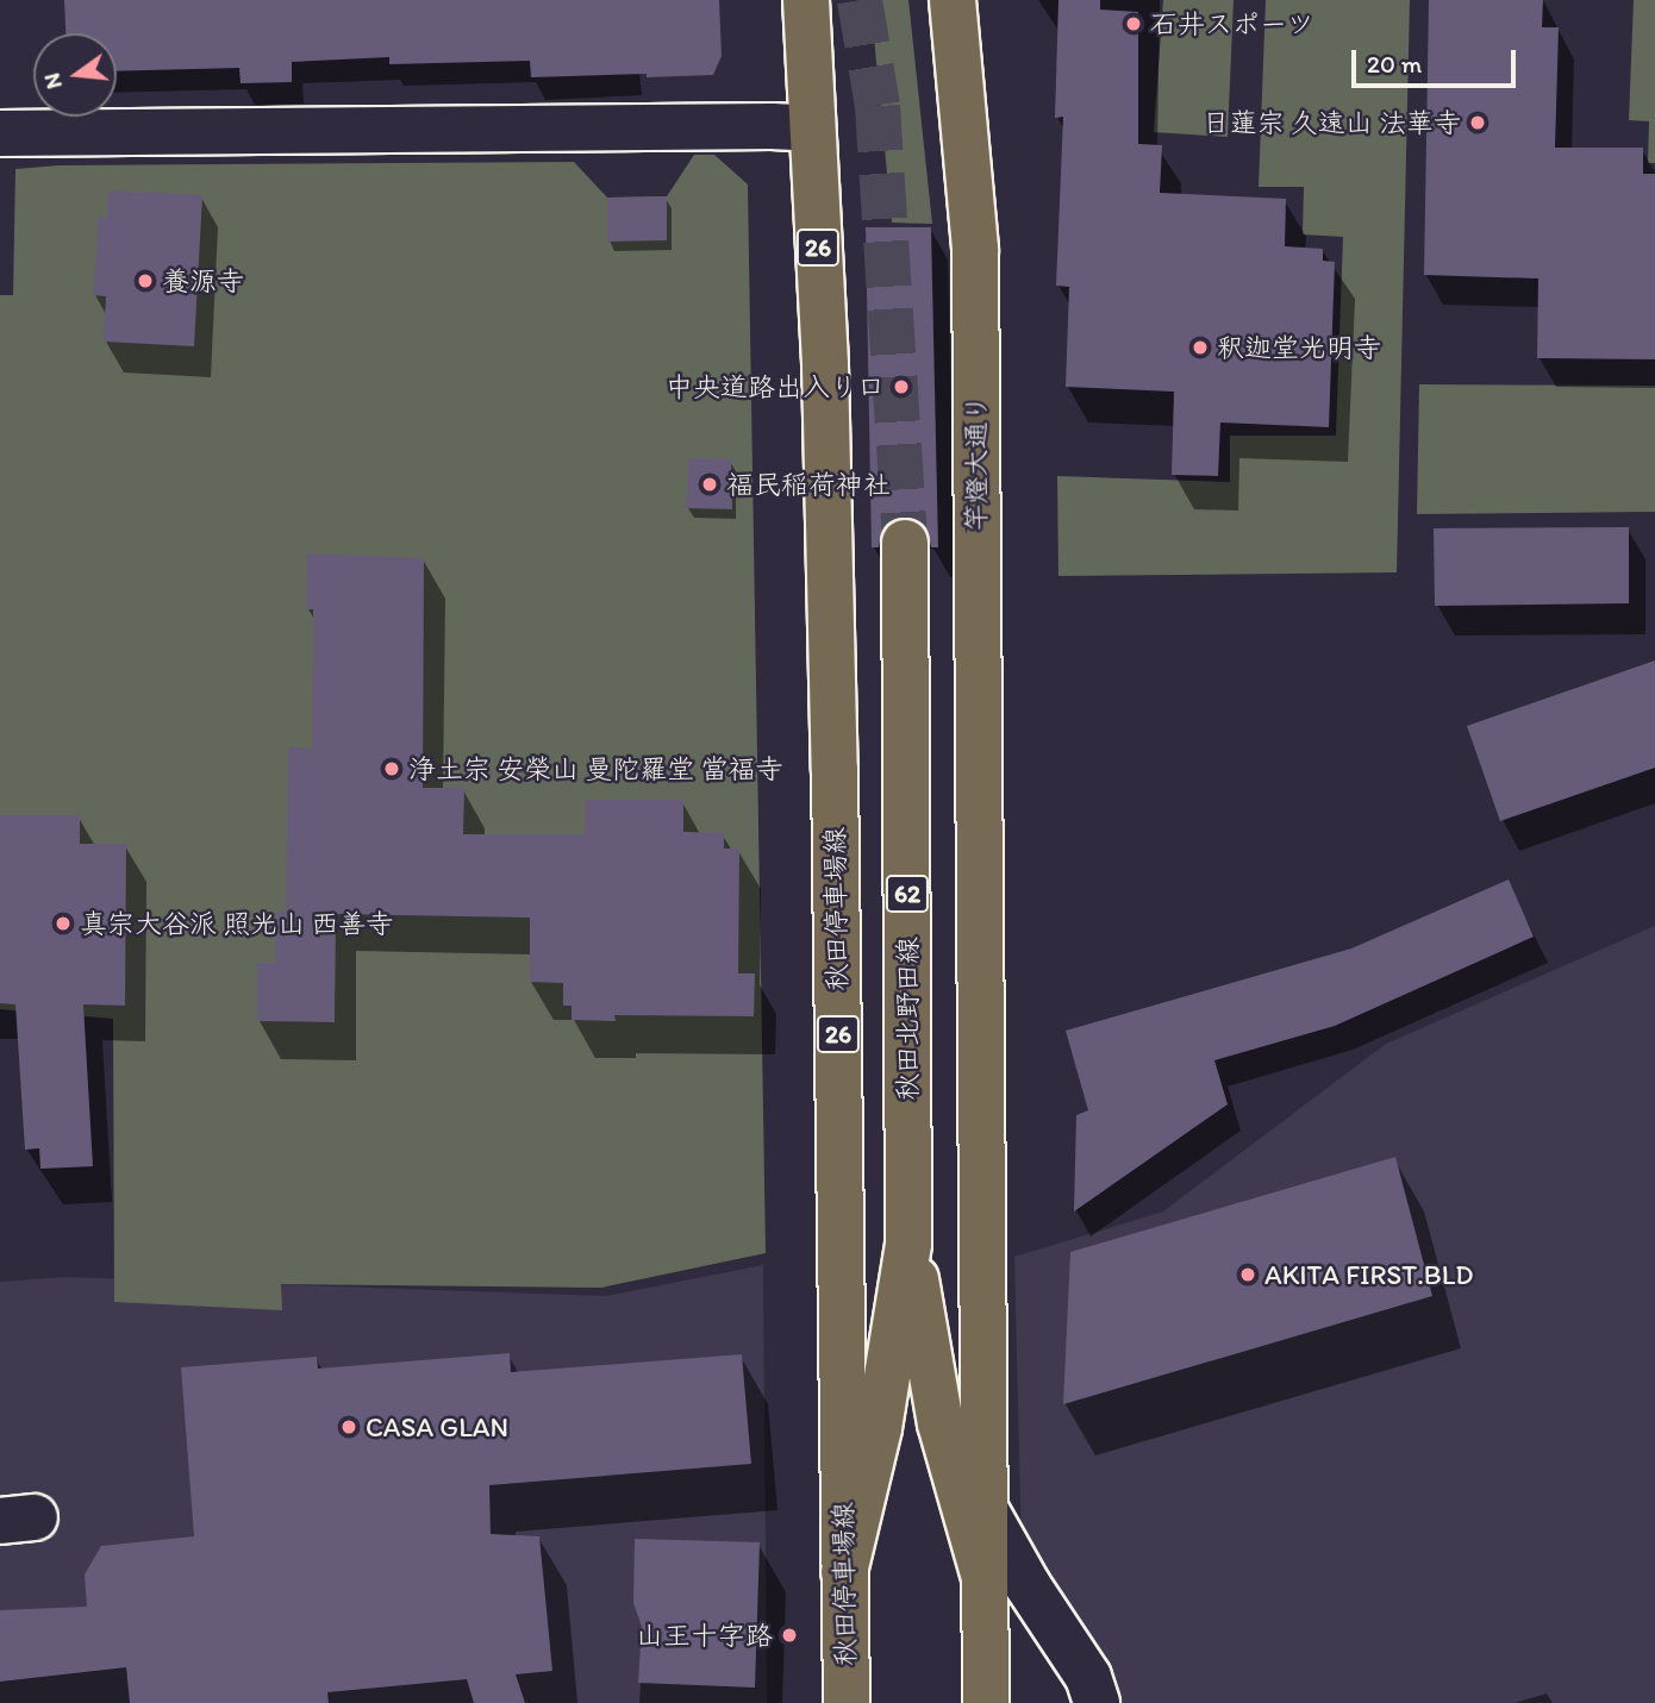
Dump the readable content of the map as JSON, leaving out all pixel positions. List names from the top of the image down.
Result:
{
  "streets": {
    "main road": [
      "26",
      "竿燈大通り",
      "62",
      "秋田停車場線",
      "秋田北野田線"
    ]
  },
  "crossings": [
    ["26", "秋田停車場線"],
    ["62", "秋田停車場線"],
    ["62", "秋田北野田線"]
  ],
  "places": [
    "石井スポーツ",
    "日蓮宗 久遠山 法華寺",
    "養源寺",
    "釈迦堂光明寺",
    "中央道路出入り口",
    "福民稲荷神社",
    "浄土宗 安榮山 曼陀羅堂 當福寺",
    "真宗大谷派 照光山 西善寺",
    "AKITA FIRST.BLD",
    "CASA GLAN",
    "山王十字路"
  ],
  "scale_bar": "20 m",
  "north": "left"
}
